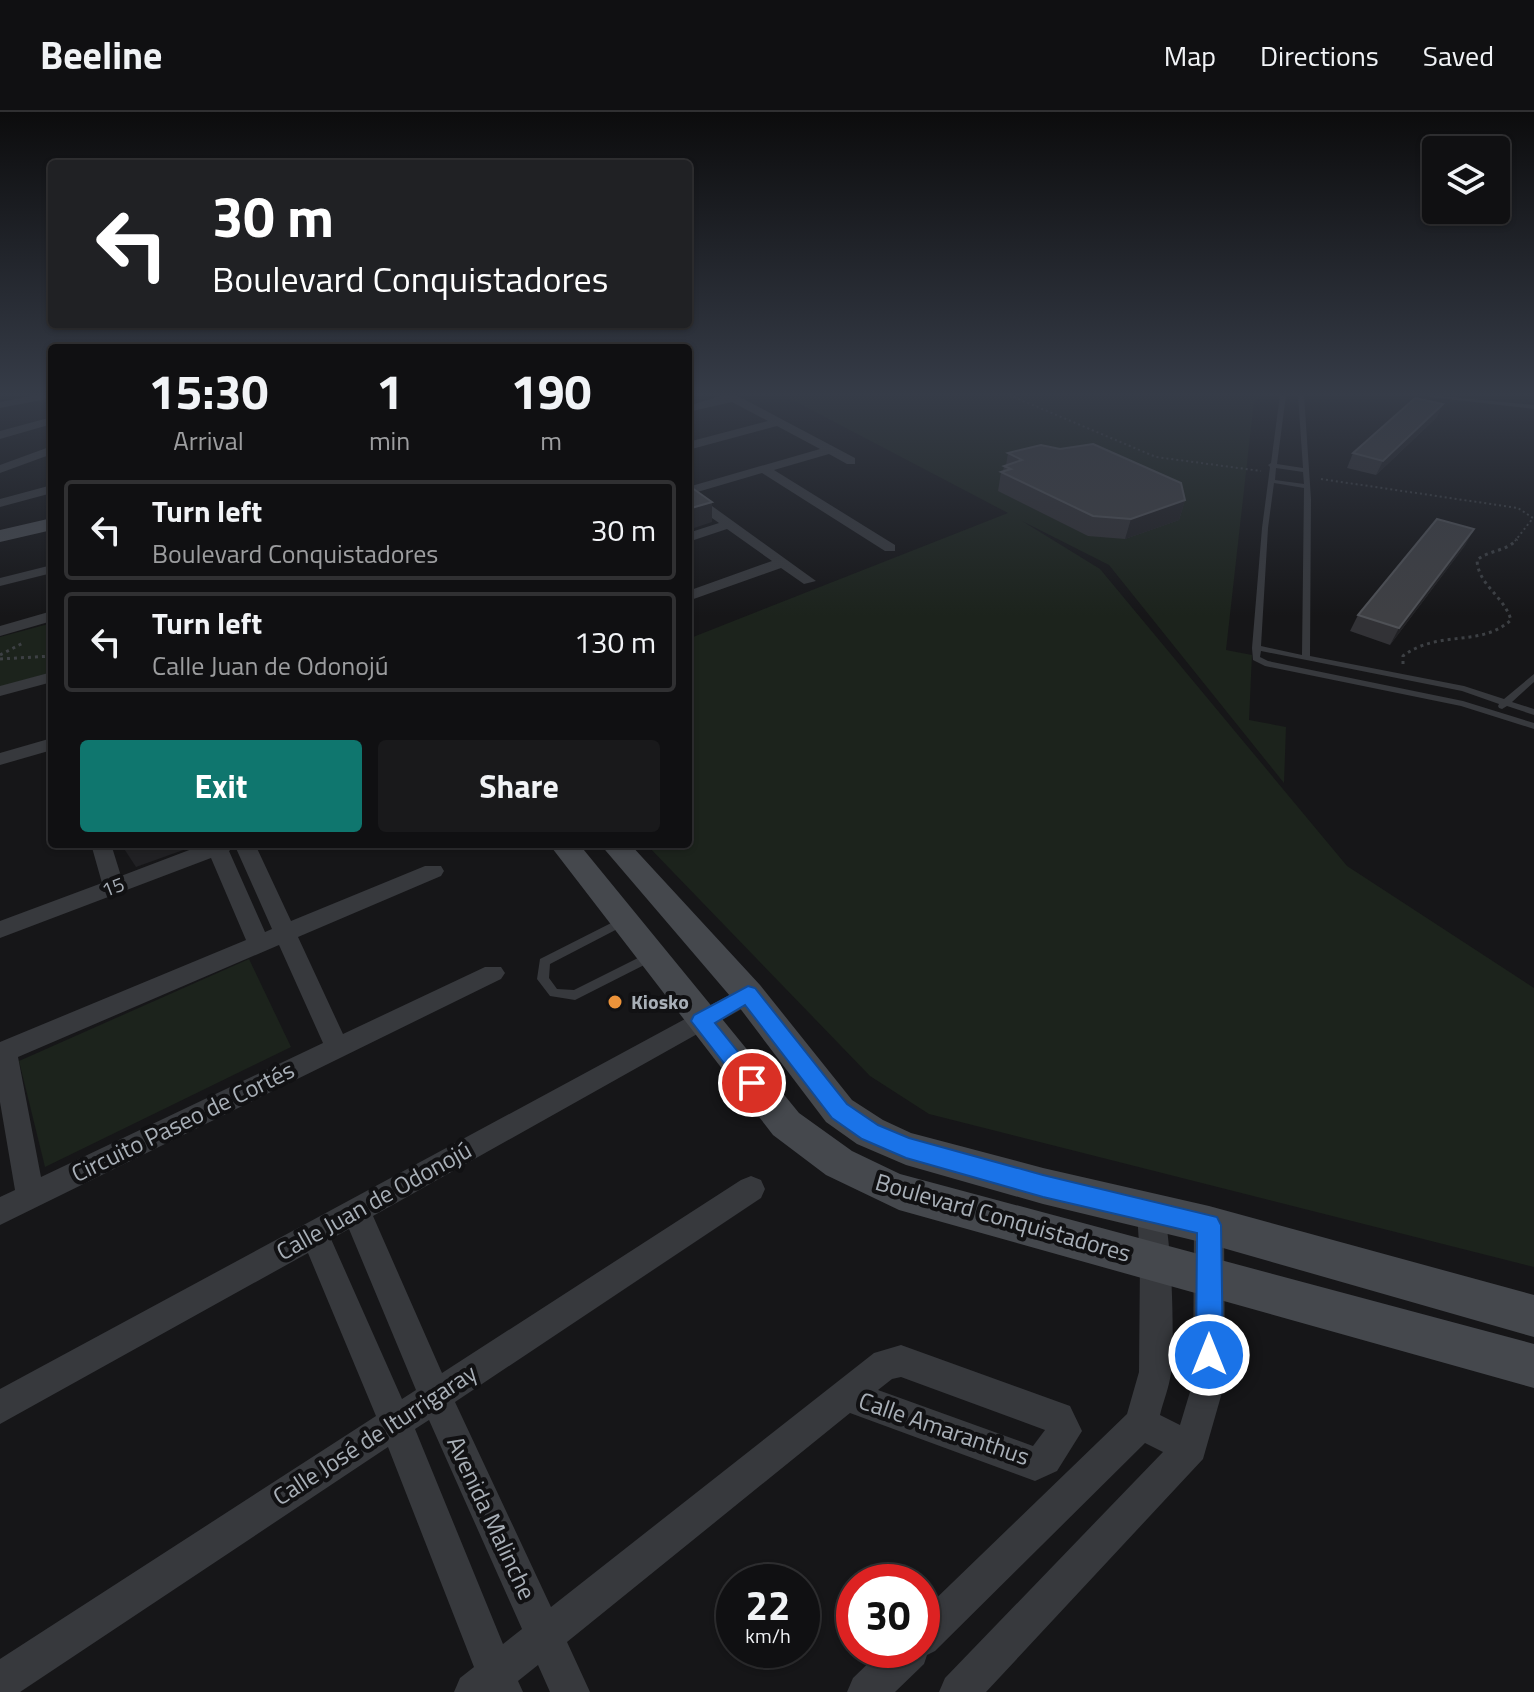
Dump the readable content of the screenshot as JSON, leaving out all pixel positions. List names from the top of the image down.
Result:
{
  "streets": {
    "street": [
      "15",
      "Circuito Paseo de Cortés",
      "Calle Juan de Odonojú",
      "Boulevard Conquistadores",
      "Calle Amaranthus",
      "Calle José de Iturrigaray",
      "Avenida Malinche"
    ]
  },
  "crossings": [
    ["Calle Juan de Odonojú", "Boulevard Conquistadores"],
    ["Calle Juan de Odonojú", "Avenida Malinche"],
    ["Calle Amaranthus", "Avenida Malinche"],
    ["Calle José de Iturrigaray", "Avenida Malinche"]
  ],
  "places": ["Kiosko"],
  "page": {
    "header": "Beeline",
    "nav": ["Map", "Directions", "Saved"],
    "turn": ["30 m", "Boulevard Conquistadores"],
    "eta": [
      "15:30",
      "Arrival",
      "1",
      "min",
      "190",
      "m"
    ],
    "list": [
      {
        "name": "Turn left",
        "note": "Boulevard Conquistadores",
        "value": "30 m"
      },
      {
        "name": "Turn left",
        "note": "Calle Juan de Odonojú",
        "value": "130 m"
      }
    ],
    "buttons": ["Exit", "Share"],
    "speed": "22 km/h",
    "limit": "30"
  }
}
